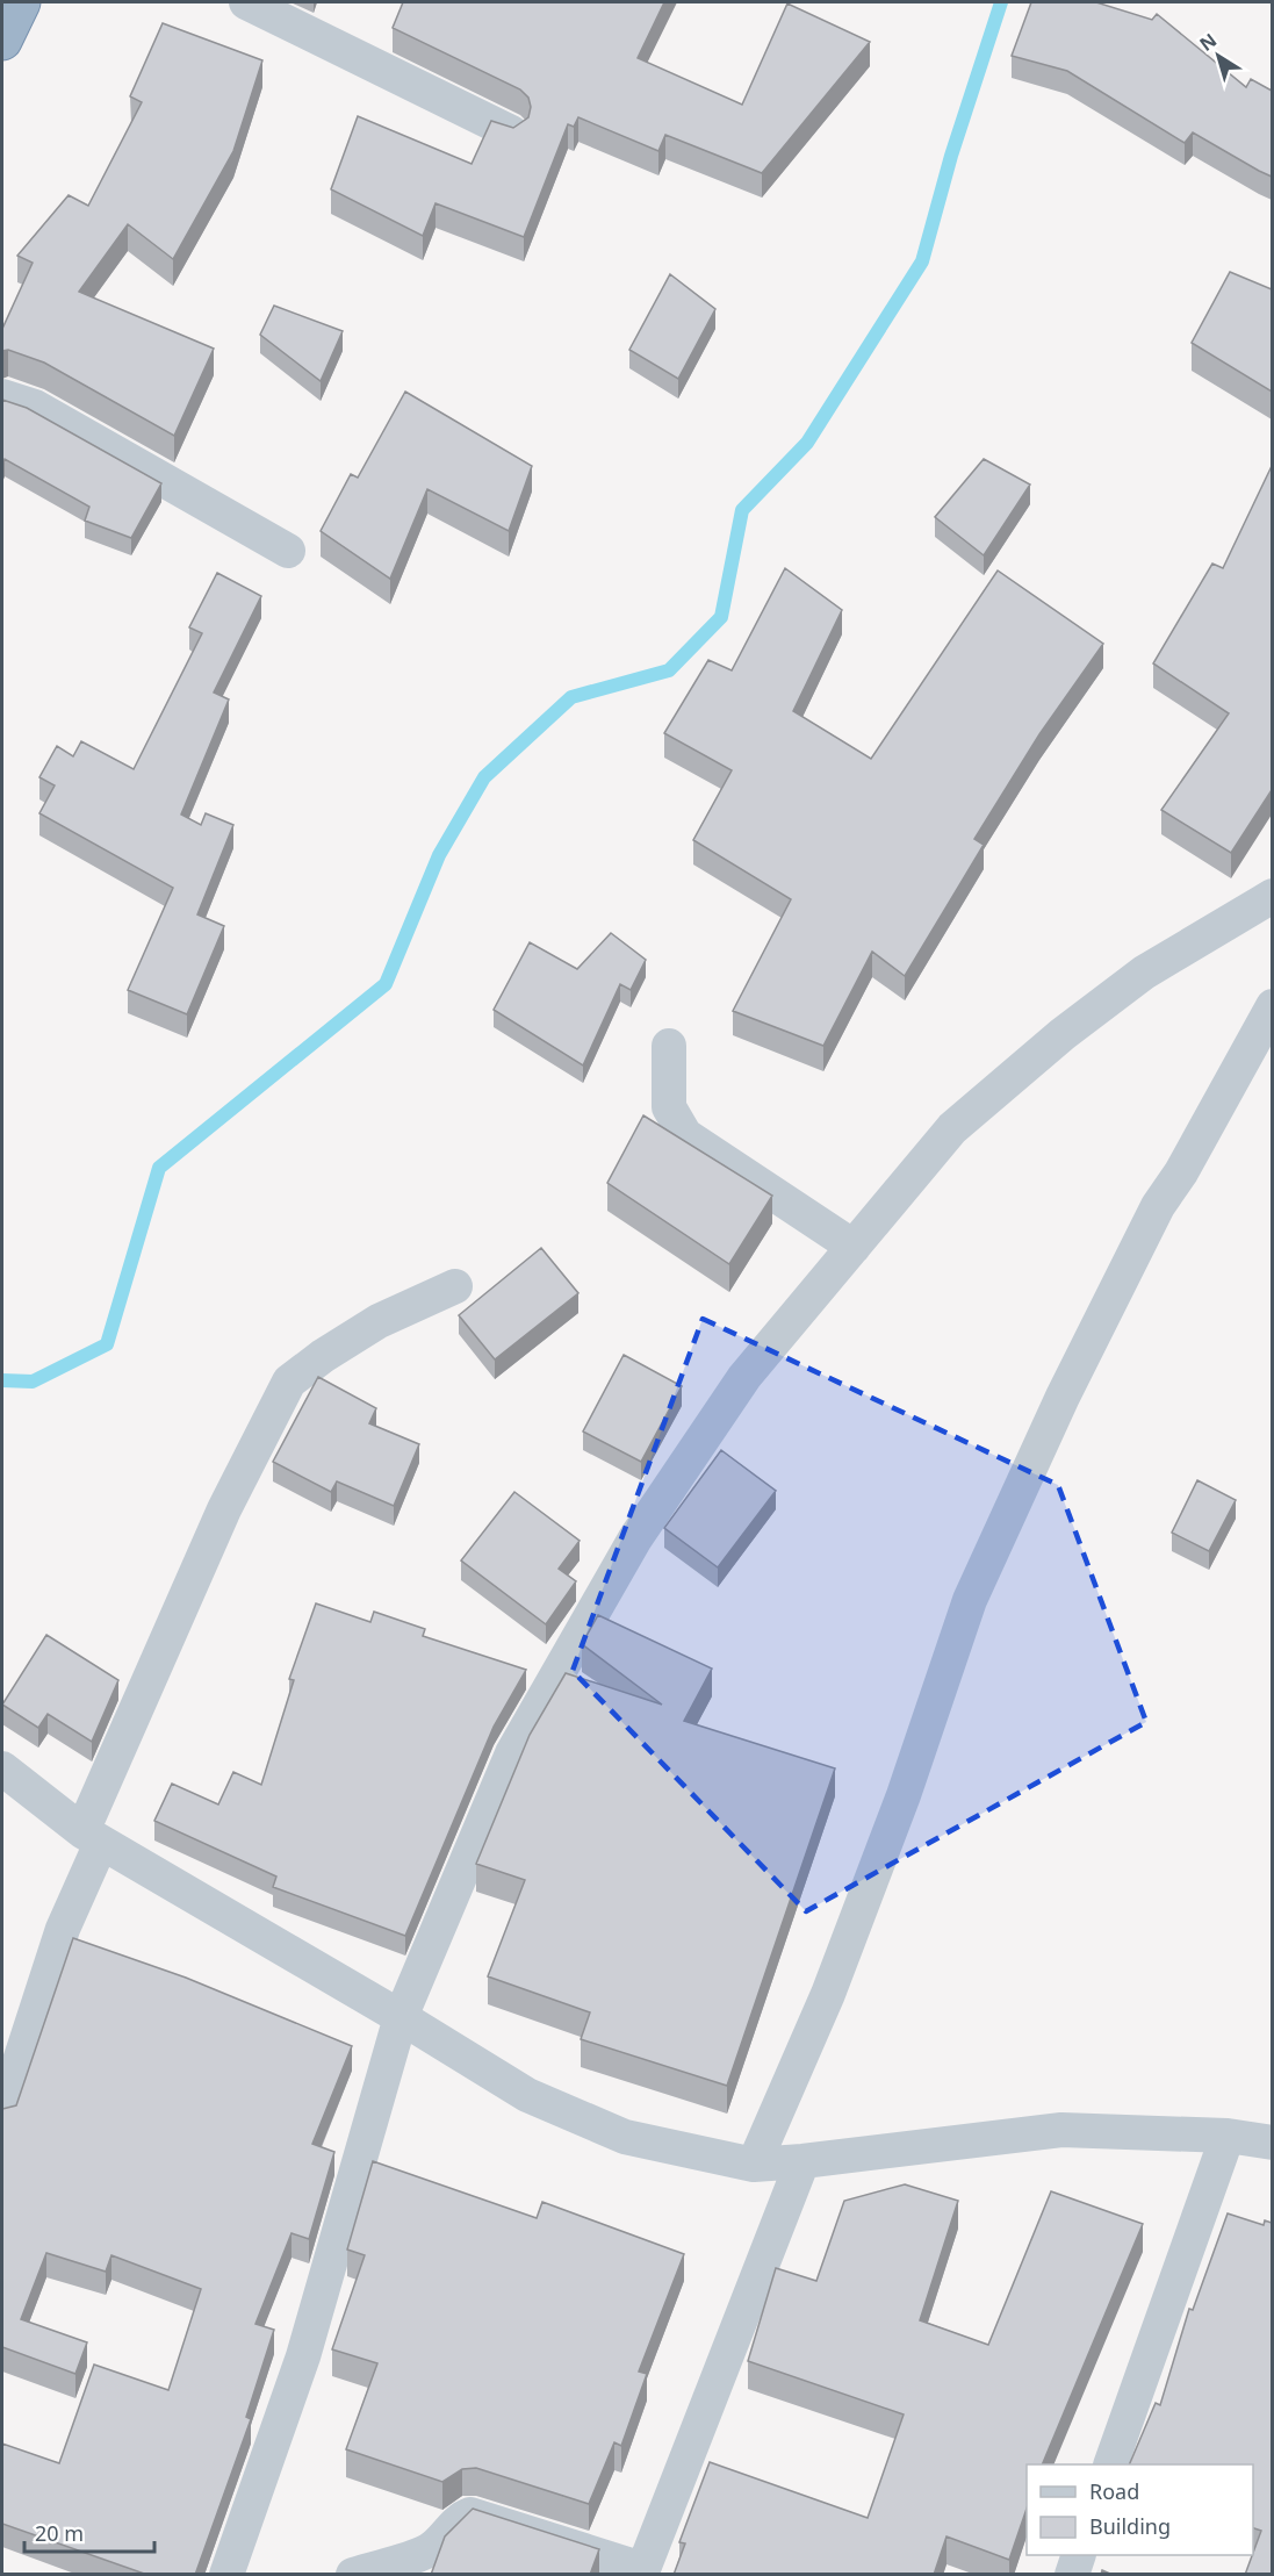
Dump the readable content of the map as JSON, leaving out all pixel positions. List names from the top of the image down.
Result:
{
  "legend": ["Road", "Building"],
  "scale_bar": "20 m",
  "north": "top left"
}
